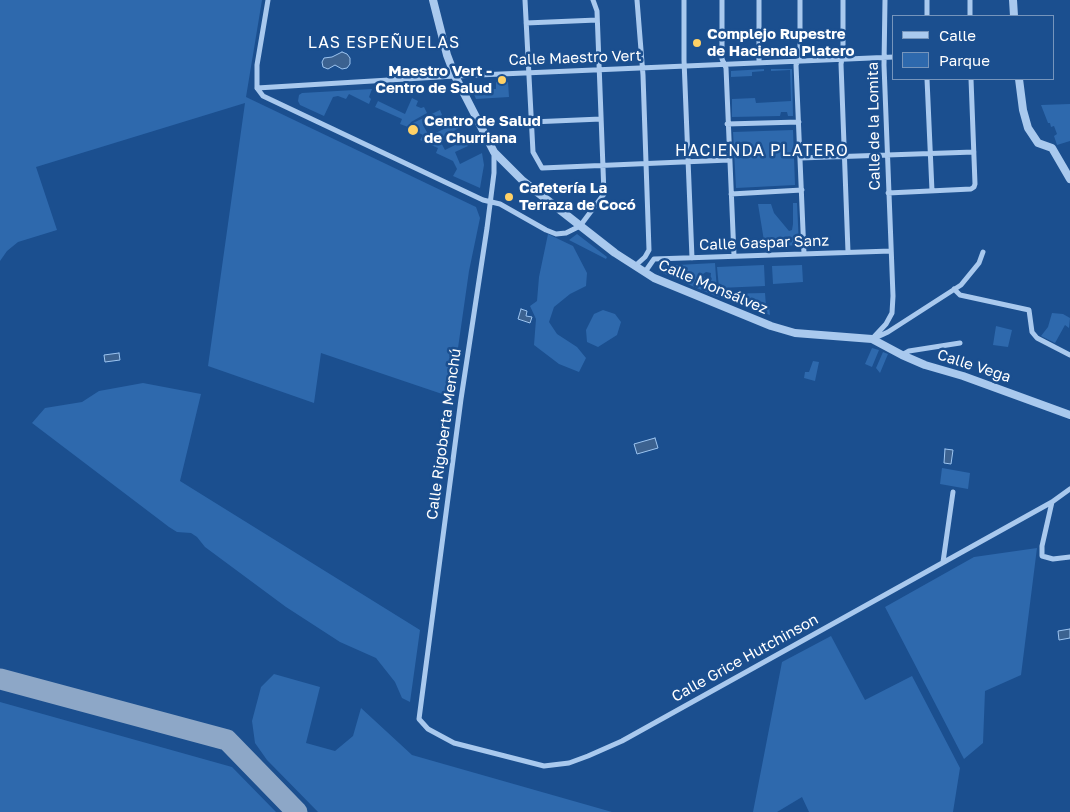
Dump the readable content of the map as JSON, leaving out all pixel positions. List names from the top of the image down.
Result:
{
  "streets": {
    "street": [
      "Calle Maestro Vert",
      "Calle de la Lomita",
      "Calle Gaspar Sanz",
      "Calle Monsálvez",
      "Calle Vega",
      "Calle Rigoberta Menchú",
      "Calle Grice Hutchinson"
    ]
  },
  "crossings": [
    ["Calle Maestro Vert", "Calle de la Lomita"],
    ["Calle Maestro Vert", "Calle Monsálvez"],
    ["Calle de la Lomita", "Calle Gaspar Sanz"],
    ["Calle de la Lomita", "Calle Monsálvez"],
    ["Calle de la Lomita", "Calle Vega"],
    ["Calle Monsálvez", "Calle Vega"],
    ["Calle Monsálvez", "Calle Rigoberta Menchú"],
    ["Calle Rigoberta Menchú", "Calle Grice Hutchinson"]
  ],
  "districts": ["LAS ESPEÑUELAS", "HACIENDA PLATERO"],
  "places": [
    "Complejo Rupestre de Hacienda Platero",
    "Maestro Vert - Centro de Salud",
    "Centro de Salud de Churriana",
    "Cafetería La Terraza de Cocó"
  ],
  "legend": ["Calle", "Parque"]
}
